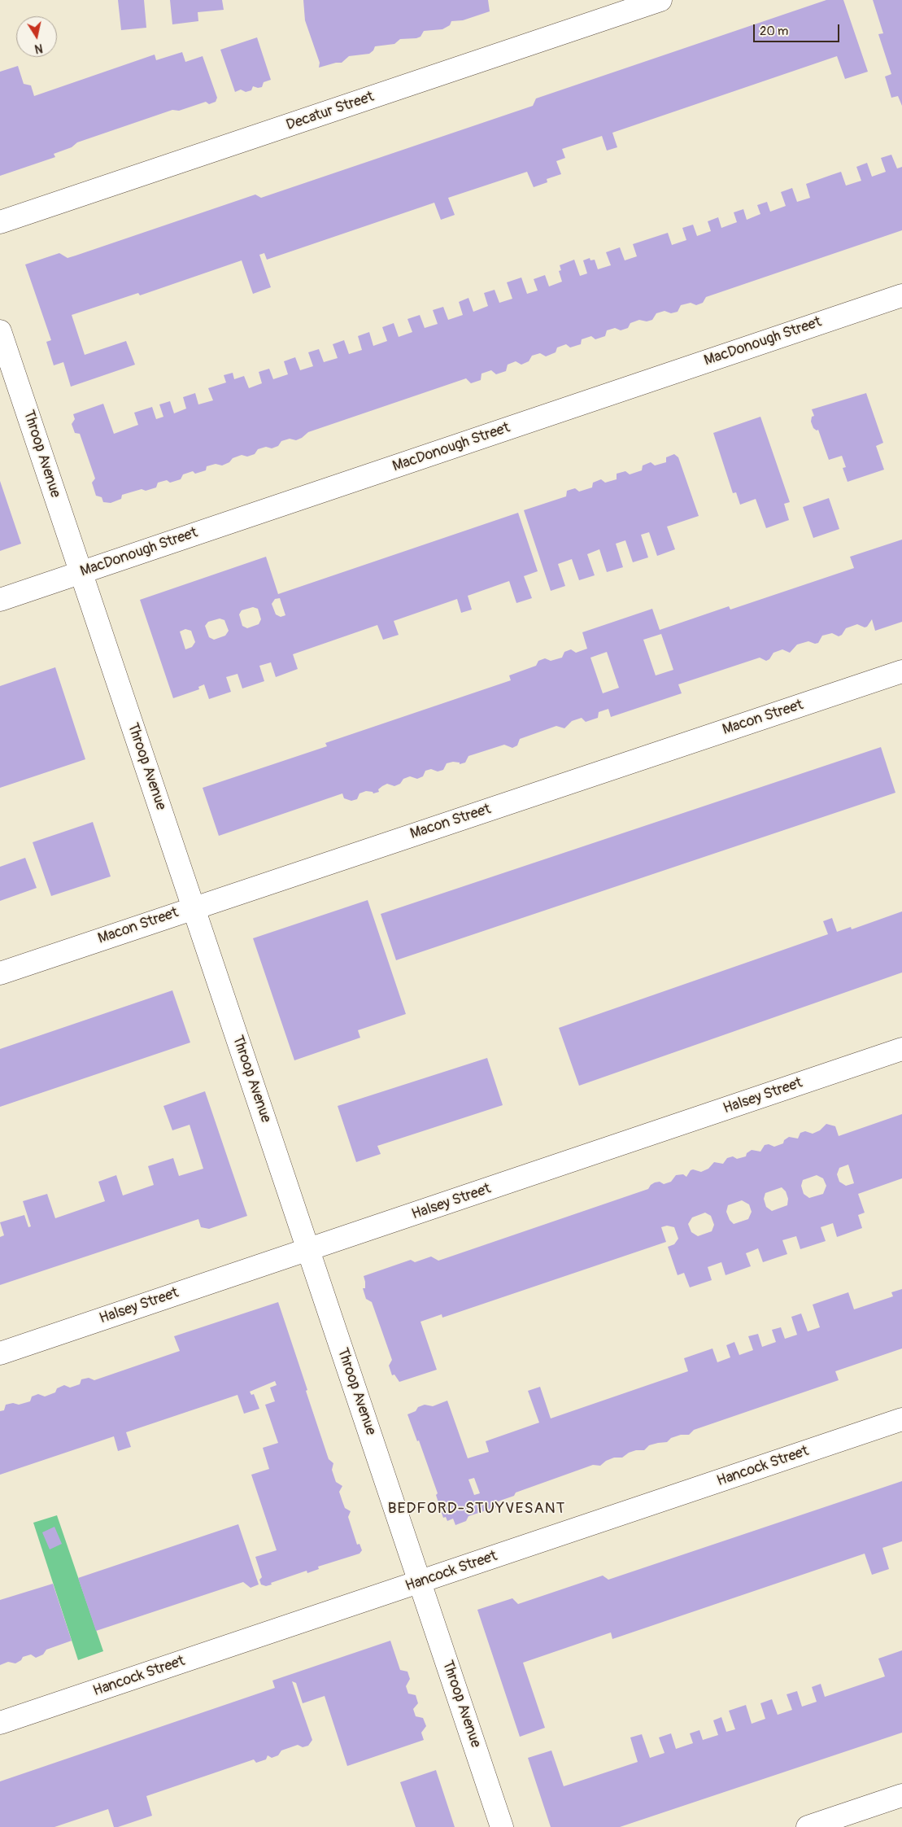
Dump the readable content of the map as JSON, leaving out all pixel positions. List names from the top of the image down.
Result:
{
  "streets": {
    "street": [
      "Decatur Street",
      "MacDonough Street",
      "Throop Avenue",
      "Macon Street",
      "Halsey Street",
      "Hancock Street"
    ]
  },
  "crossings": [
    ["MacDonough Street", "Throop Avenue"],
    ["Throop Avenue", "Macon Street"],
    ["Throop Avenue", "Halsey Street"],
    ["Throop Avenue", "Hancock Street"]
  ],
  "districts": ["BEDFORD-STUYVESANT"],
  "scale_bar": "20 m",
  "north": "bottom"
}
